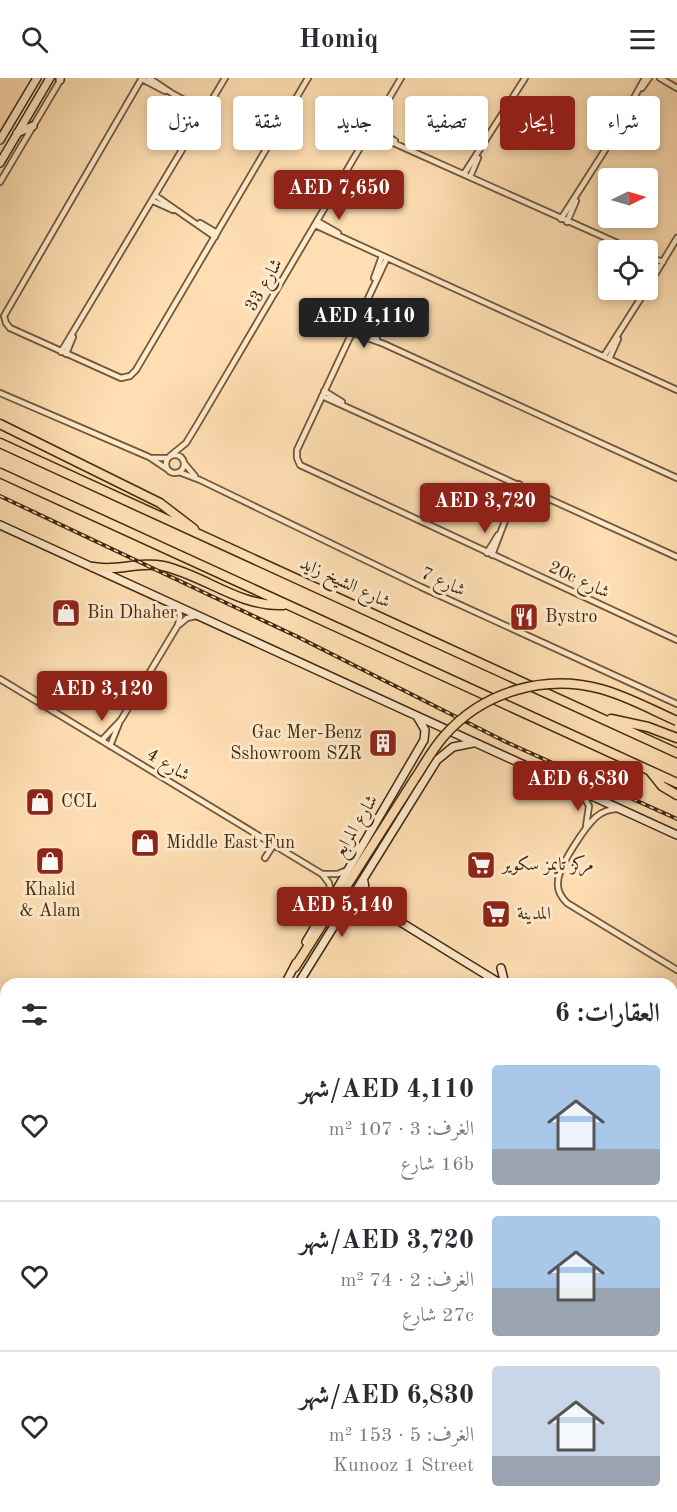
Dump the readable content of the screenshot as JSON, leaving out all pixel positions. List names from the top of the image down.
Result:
{
  "streets": {
    "highway": ["شارع الشيخ زايد"],
    "street": [
      "شارع 33",
      "20c شارع",
      "شارع 7",
      "شارع 4",
      "شارع المرابع"
    ]
  },
  "crossings": [
    ["شارع 33", "شارع 7"]
  ],
  "places": {
    "shop": [
      "Bin Dhaher",
      "CCL",
      "Middle East Fun",
      "Khalid & Alam"
    ],
    "restaurant": ["Bystro"],
    "building": ["Gac Mer-Benz Sshowroom SZR"],
    "supermarket": ["مركز تايمز سكوير", "المدينة"]
  },
  "north": "right",
  "page": {
    "header": "Homiq",
    "chip": [
      "شراء",
      "إيجار",
      "تصفية",
      "جديد",
      "شقة",
      "منزل"
    ],
    "price": [
      "AED 7,650",
      "AED 4,110",
      "AED 3,720",
      "AED 3,120",
      "AED 6,830",
      "AED 5,140"
    ],
    "heading": "العقارات: 6",
    "list": [
      {
        "name": "AED 4,110/شهر",
        "note": "الغرف: 3 · 107 m² · 16b شارع"
      },
      {
        "name": "AED 3,720/شهر",
        "note": "الغرف: 2 · 74 m² · 27c شارع"
      },
      {
        "name": "AED 6,830/شهر",
        "note": "الغرف: 5 · 153 m² · Kunooz 1 Street"
      }
    ]
  }
}
